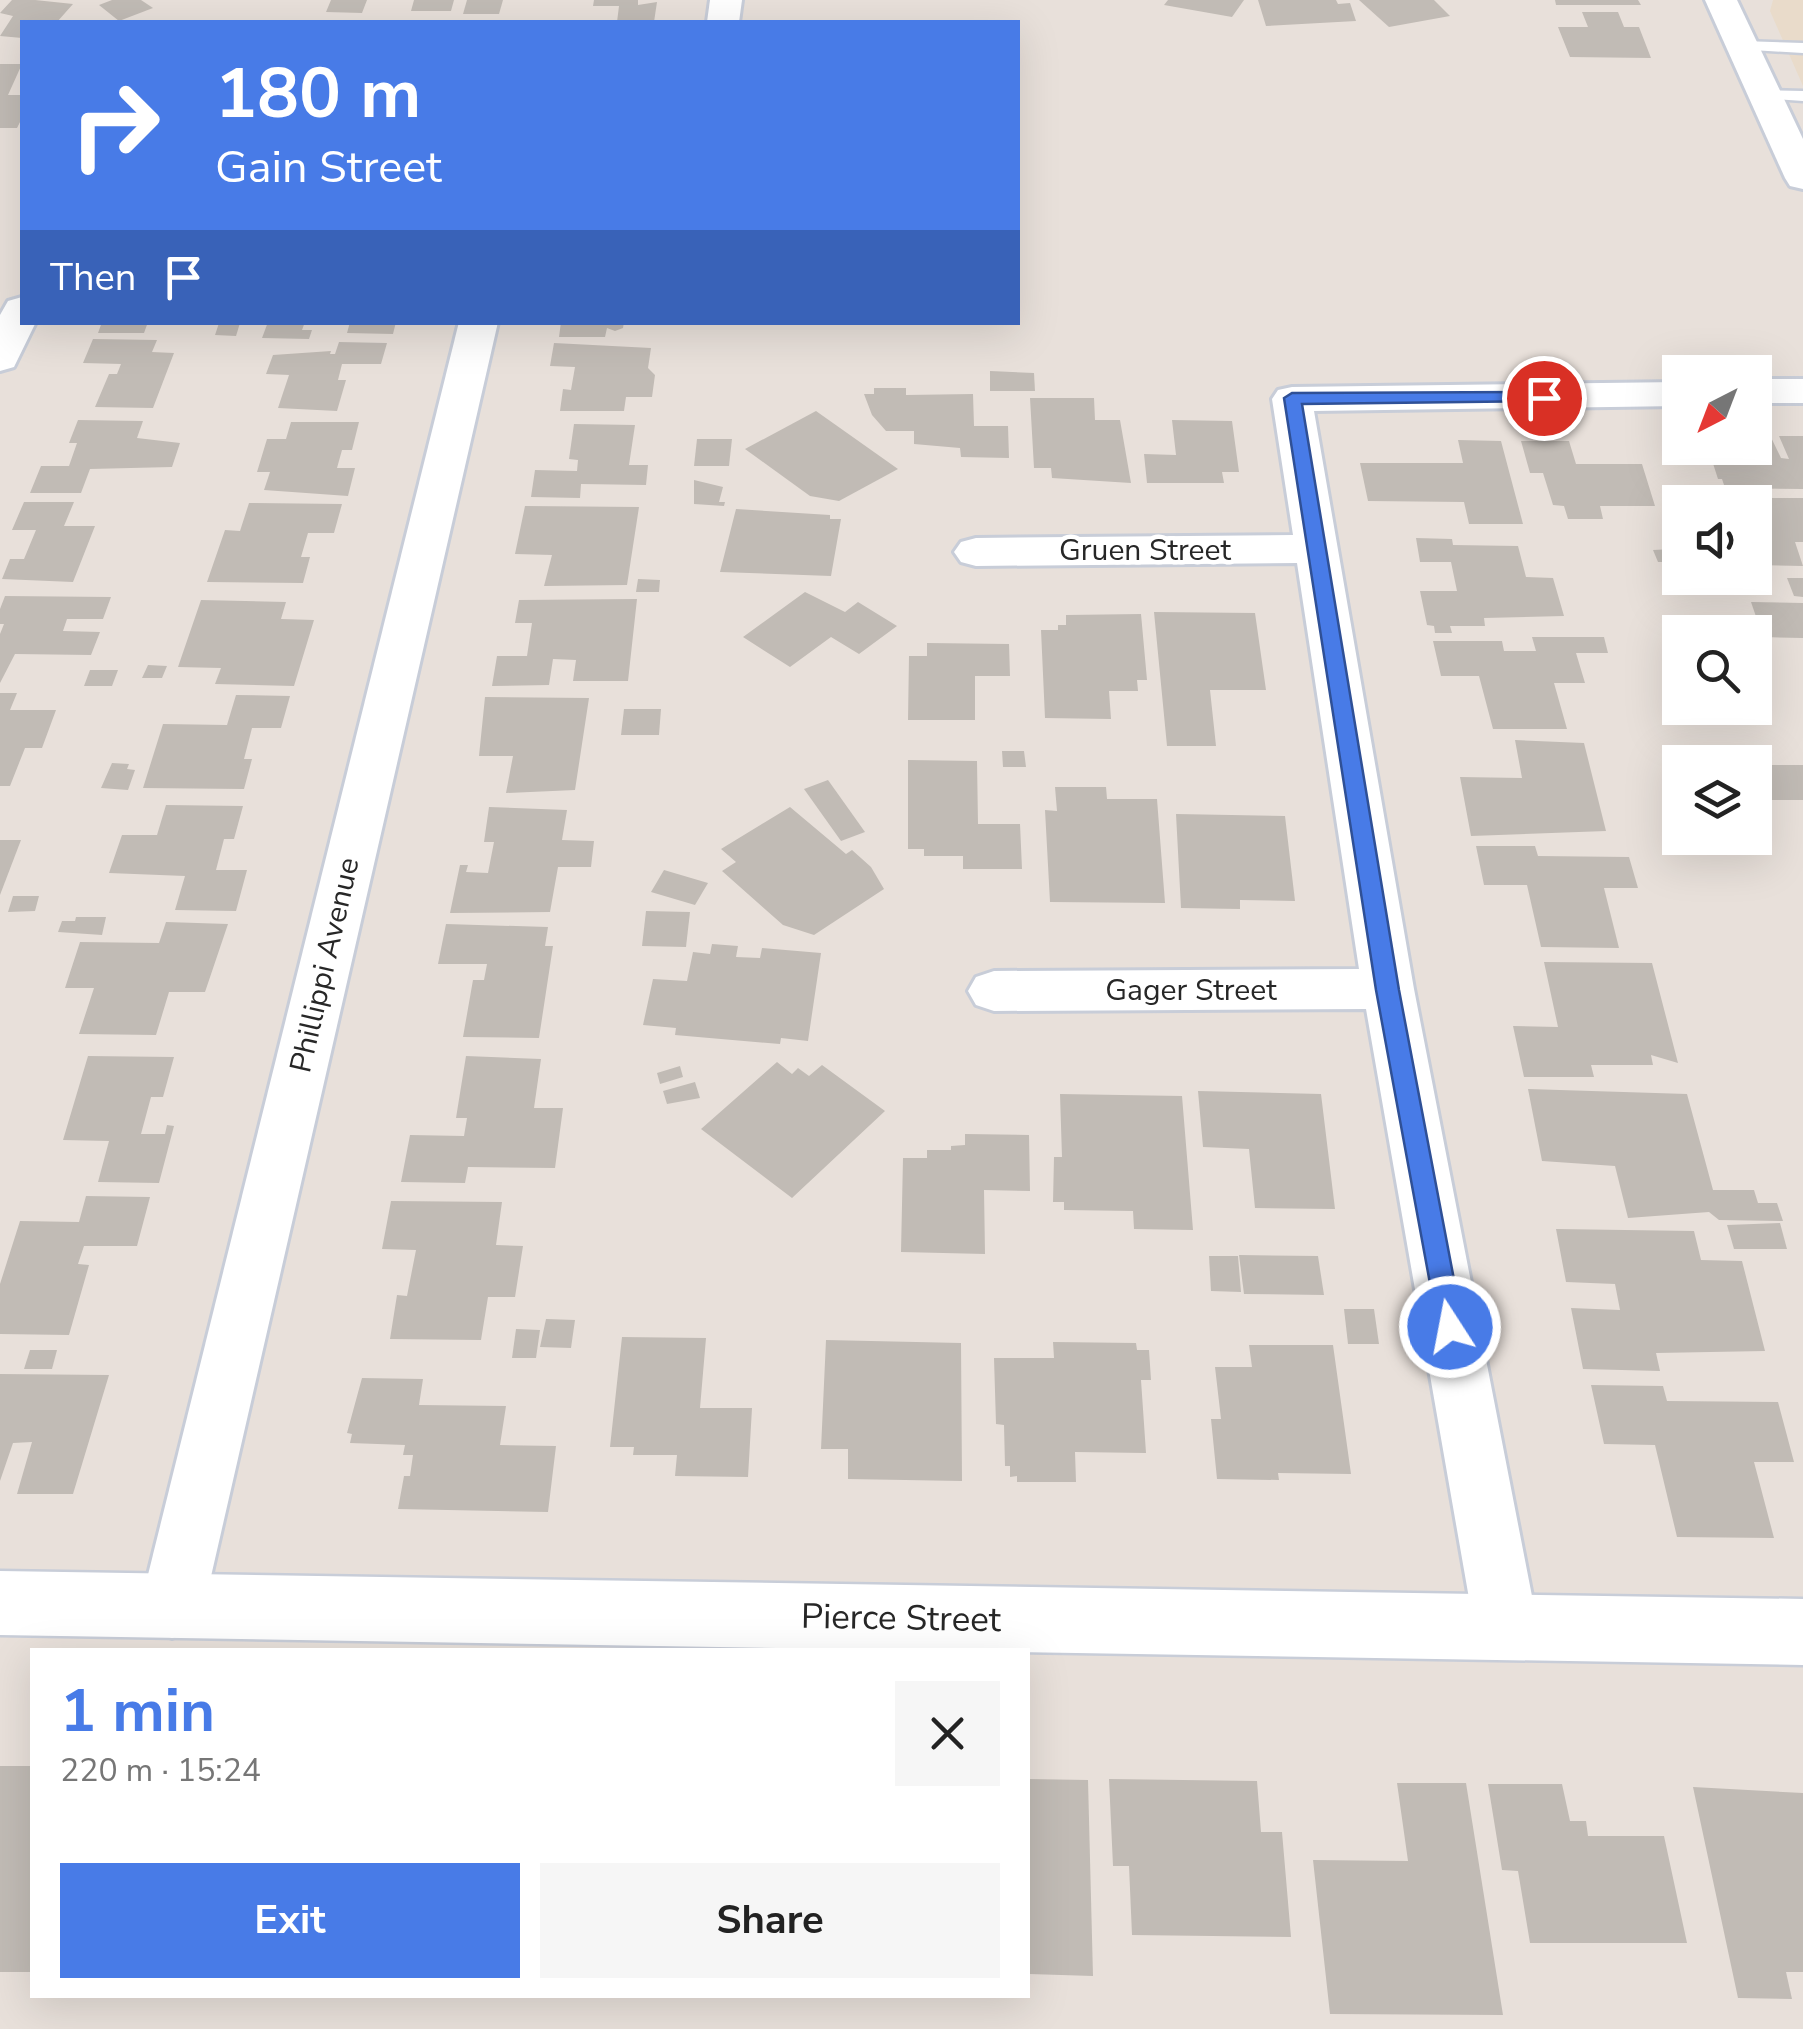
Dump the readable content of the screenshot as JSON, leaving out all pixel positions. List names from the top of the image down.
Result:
{
  "streets": {
    "street": [
      "Gruen Street",
      "Phillippi Avenue",
      "Gager Street",
      "Pierce Street"
    ]
  },
  "crossings": [
    ["Phillippi Avenue", "Pierce Street"]
  ],
  "north": "bottom left",
  "page": {
    "turn": ["180 m", "Gain Street"],
    "then": "Then",
    "heading": ["1 min", "220 m · 15:24"],
    "buttons": ["Exit", "Share"]
  }
}
